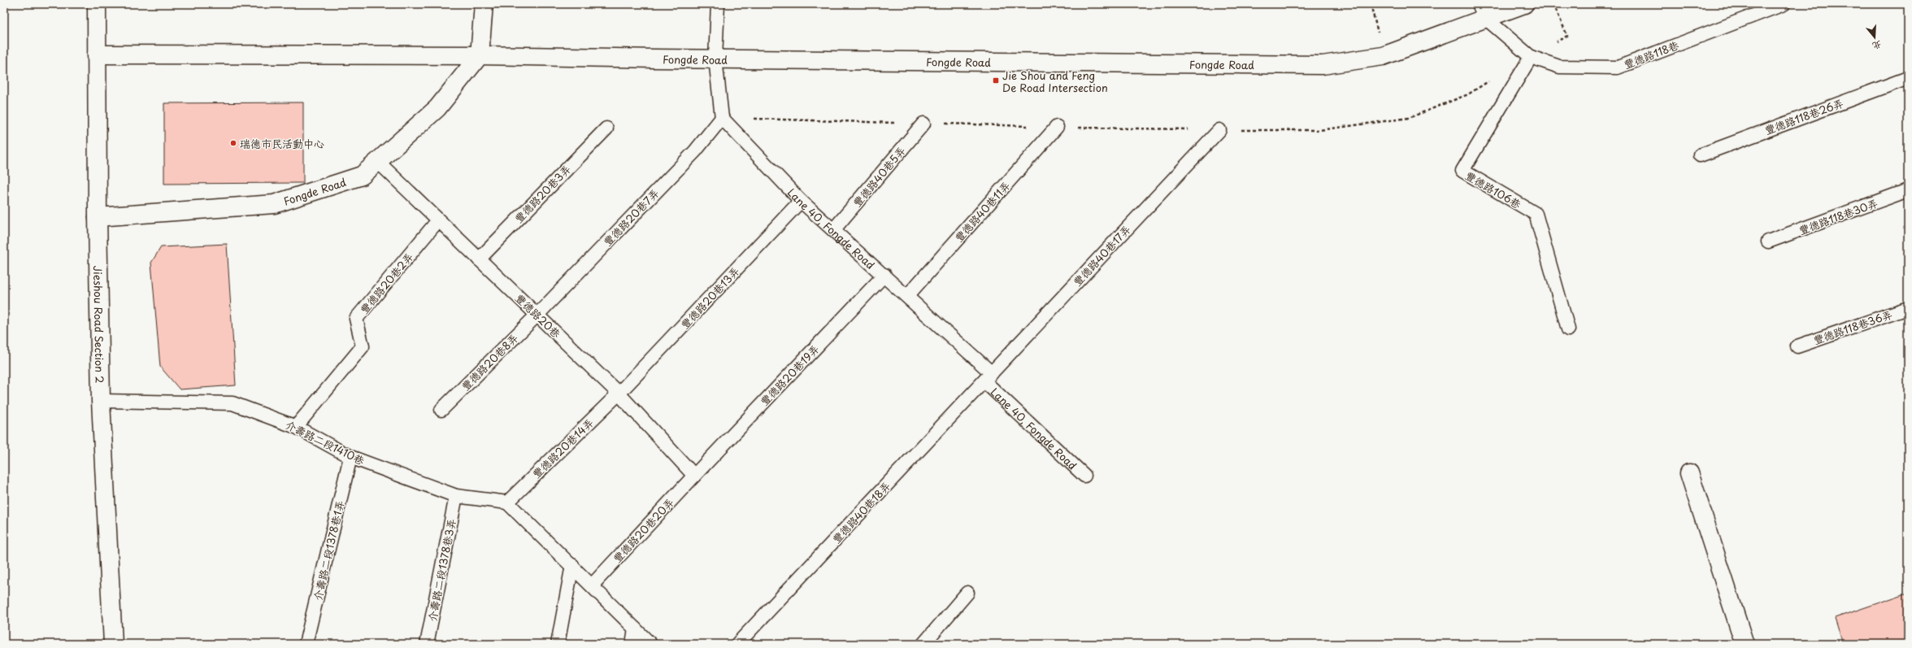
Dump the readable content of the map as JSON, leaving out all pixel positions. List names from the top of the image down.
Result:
{
  "streets": {
    "main road": ["Fongde Road", "Jieshou Road Section 2"],
    "lane": [
      "豐德路118巷",
      "豐德路118巷26弄",
      "豐德路40巷5弄",
      "豐德路106巷",
      "豐德路20巷3弄",
      "豐德路40巷11弄",
      "豐德路118巷30弄",
      "豐德路20巷7弄",
      "Lane 40, Fongde Road",
      "豐德路40巷17弄",
      "豐德路20巷2弄",
      "豐德路20巷13弄",
      "豐德路20巷",
      "豐德路118巷36弄",
      "豐德路20巷8弄",
      "豐德路20巷19弄",
      "介壽路二段1410巷",
      "豐德路20巷14弄",
      "豐德路40巷18弄",
      "豐德路20巷20弄",
      "介壽路二段1378巷1弄",
      "介壽路二段1378巷3弄"
    ]
  },
  "crossings": [
    ["豐德路118巷", "Fongde Road"],
    ["豐德路118巷", "豐德路106巷"],
    ["Fongde Road", "豐德路20巷"],
    ["Fongde Road", "Jieshou Road Section 2"],
    ["豐德路40巷5弄", "Lane 40, Fongde Road"],
    ["豐德路20巷3弄", "豐德路20巷"],
    ["豐德路40巷11弄", "Lane 40, Fongde Road"],
    ["豐德路20巷7弄", "Lane 40, Fongde Road"],
    ["豐德路20巷7弄", "豐德路20巷"],
    ["豐德路20巷7弄", "豐德路20巷8弄"],
    ["Lane 40, Fongde Road", "豐德路40巷17弄"],
    ["Lane 40, Fongde Road", "豐德路20巷13弄"],
    ["Lane 40, Fongde Road", "豐德路20巷19弄"],
    ["Lane 40, Fongde Road", "豐德路40巷18弄"],
    ["豐德路40巷17弄", "豐德路40巷18弄"],
    ["豐德路20巷2弄", "豐德路20巷"],
    ["豐德路20巷2弄", "介壽路二段1410巷"],
    ["豐德路20巷13弄", "豐德路20巷"],
    ["豐德路20巷13弄", "豐德路20巷14弄"],
    ["豐德路20巷", "豐德路20巷8弄"],
    ["豐德路20巷", "豐德路20巷19弄"],
    ["豐德路20巷", "豐德路20巷14弄"],
    ["豐德路20巷", "豐德路20巷20弄"],
    ["Jieshou Road Section 2", "介壽路二段1410巷"],
    ["豐德路20巷19弄", "豐德路20巷20弄"],
    ["介壽路二段1410巷", "豐德路20巷14弄"],
    ["介壽路二段1410巷", "介壽路二段1378巷1弄"],
    ["介壽路二段1410巷", "介壽路二段1378巷3弄"]
  ],
  "places": {
    "transit": ["Jie Shou and Feng De Road Intersection"],
    "other": ["瑞德市民活動中心"]
  },
  "north": "bottom"
}
